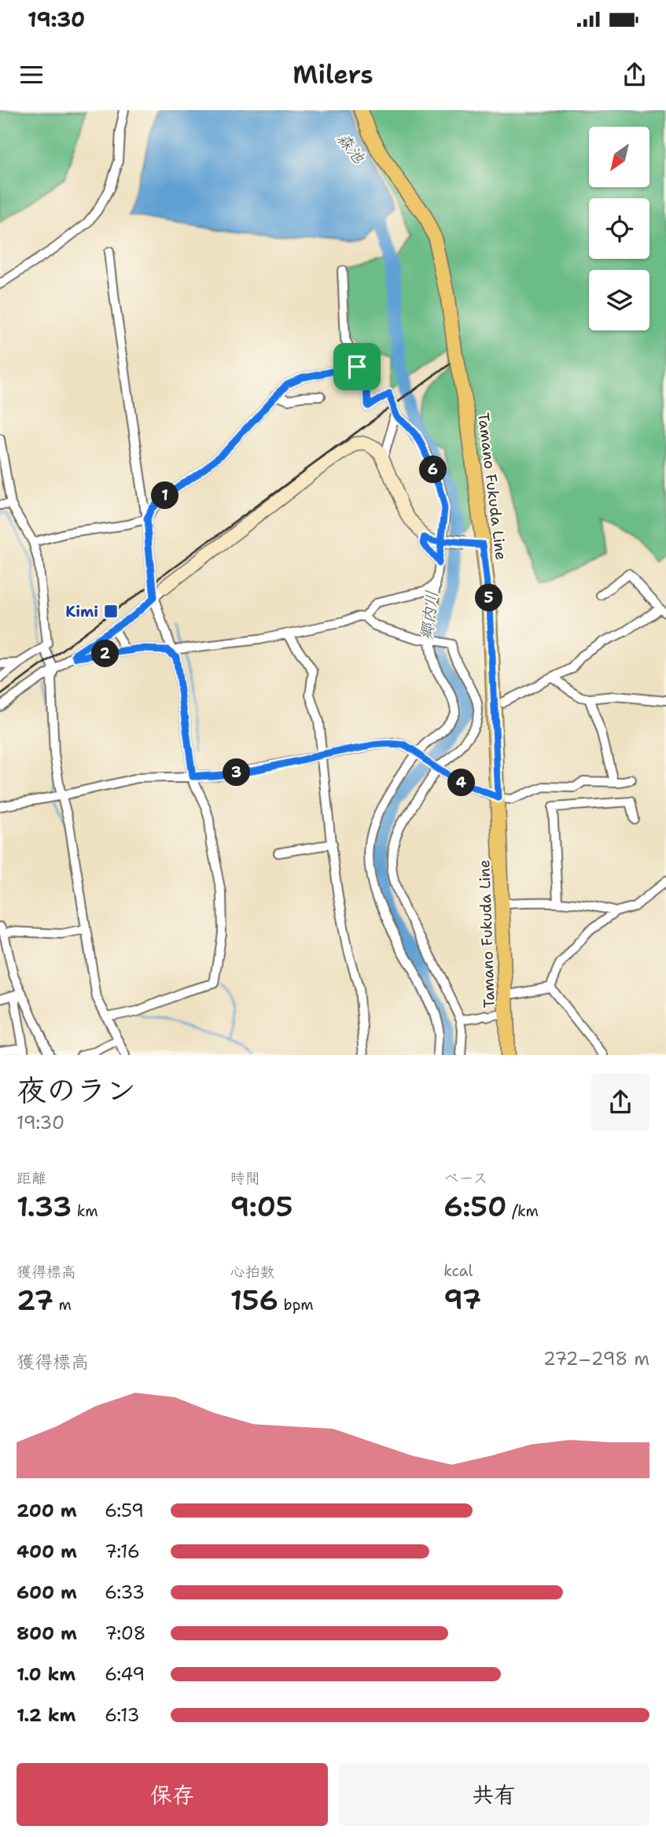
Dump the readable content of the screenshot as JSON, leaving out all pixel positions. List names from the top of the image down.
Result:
{
  "streets": {
    "main road": ["Tamano Fukuda Line"]
  },
  "water": ["森池", "郷内川"],
  "places": {
    "transit": ["Kimi"]
  },
  "north": "bottom left",
  "page": {
    "status": "19:30",
    "header": "Milers",
    "pins": [
      "6",
      "1",
      "5",
      "2",
      "3",
      "4"
    ],
    "heading": ["夜のラン", "19:30"],
    "stats": [
      ["距離", "1.33 km"],
      ["時間", "9:05"],
      ["ペース", "6:50 /km"],
      ["獲得標高", "27 m"],
      ["心拍数", "156 bpm"],
      ["kcal", "97"]
    ],
    "chart": ["獲得標高", "272–298 m"],
    "list": [
      {
        "name": "200 m",
        "note": "6:59"
      },
      {
        "name": "400 m",
        "note": "7:16"
      },
      {
        "name": "600 m",
        "note": "6:33"
      },
      {
        "name": "800 m",
        "note": "7:08"
      },
      {
        "name": "1.0 km",
        "note": "6:49"
      },
      {
        "name": "1.2 km",
        "note": "6:13"
      }
    ],
    "buttons": ["保存", "共有"]
  }
}
